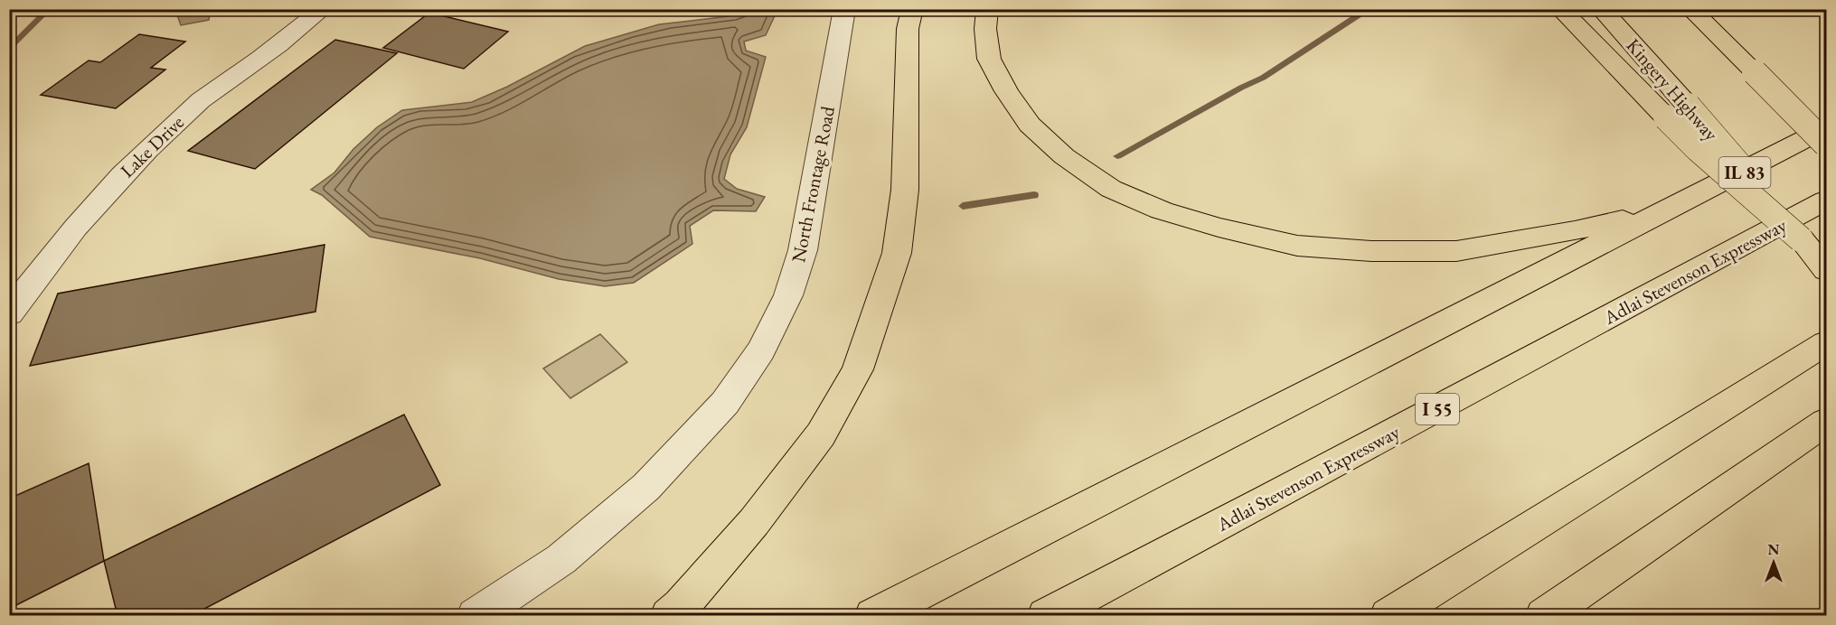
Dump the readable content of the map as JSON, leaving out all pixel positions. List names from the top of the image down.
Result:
{
  "streets": {
    "highway": ["Kingery Highway", "Adlai Stevenson Expressway", "I 55"],
    "street": ["Lake Drive", "North Frontage Road"]
  },
  "north": "top"
}
